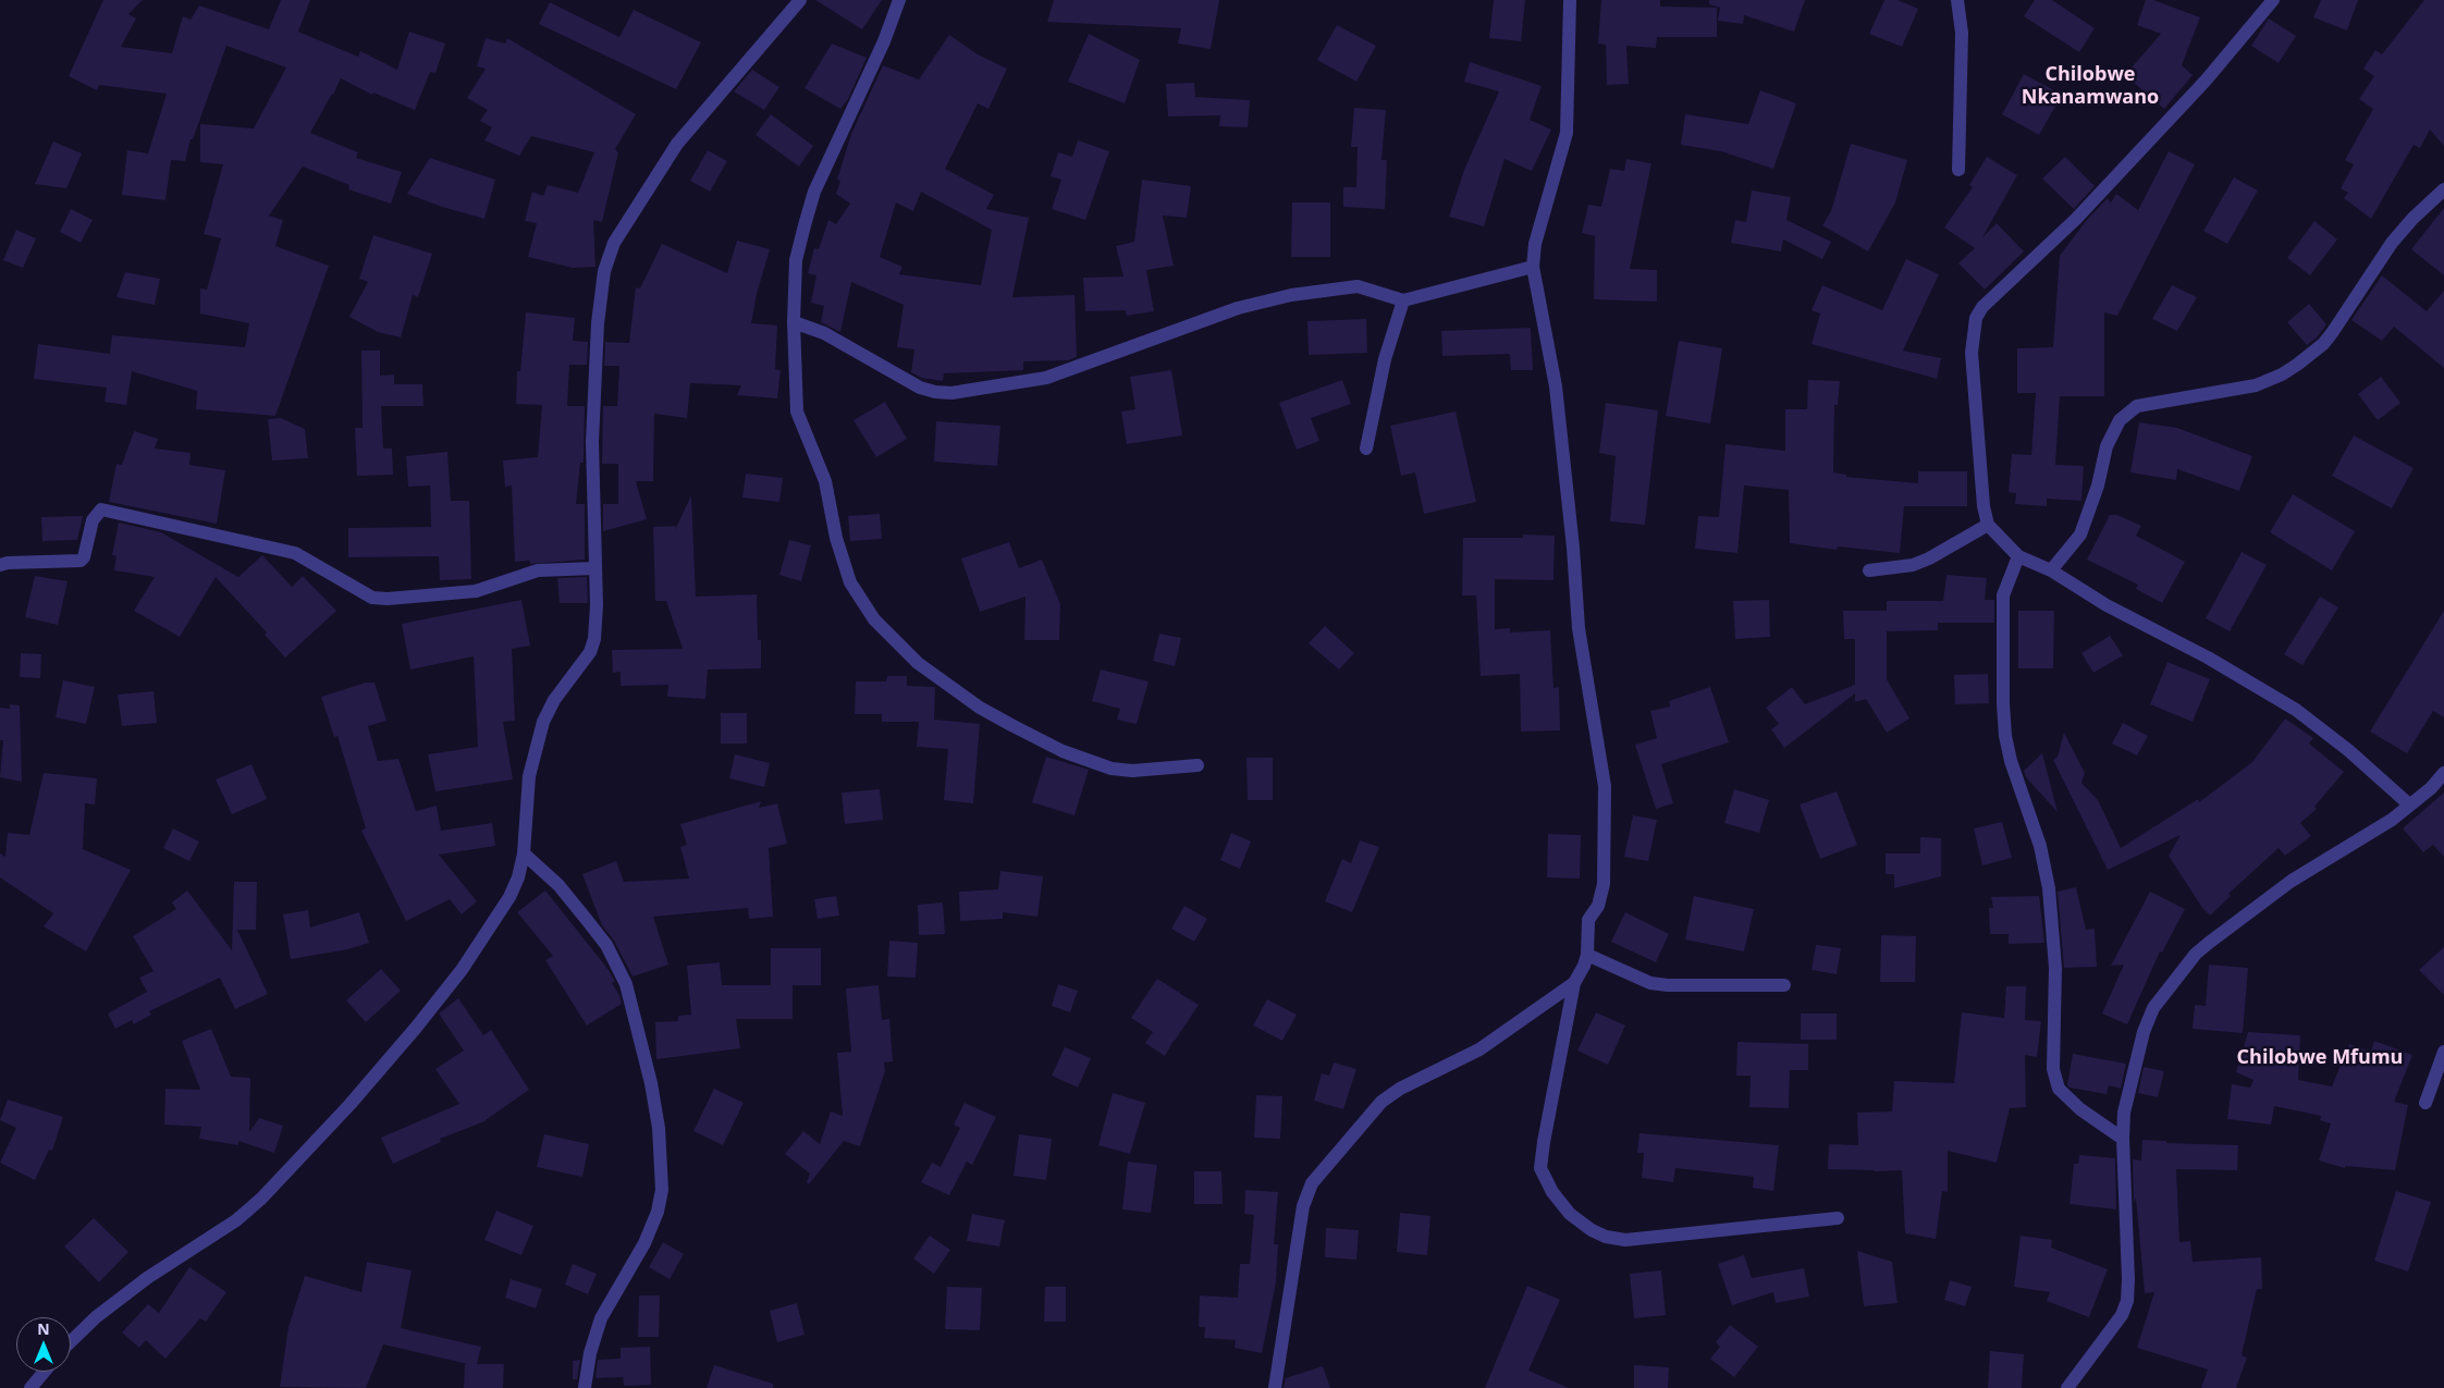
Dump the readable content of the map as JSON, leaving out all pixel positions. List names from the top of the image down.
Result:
{
  "districts": ["Chilobwe Nkanamwano", "Chilobwe Mfumu"],
  "north": "top"
}
